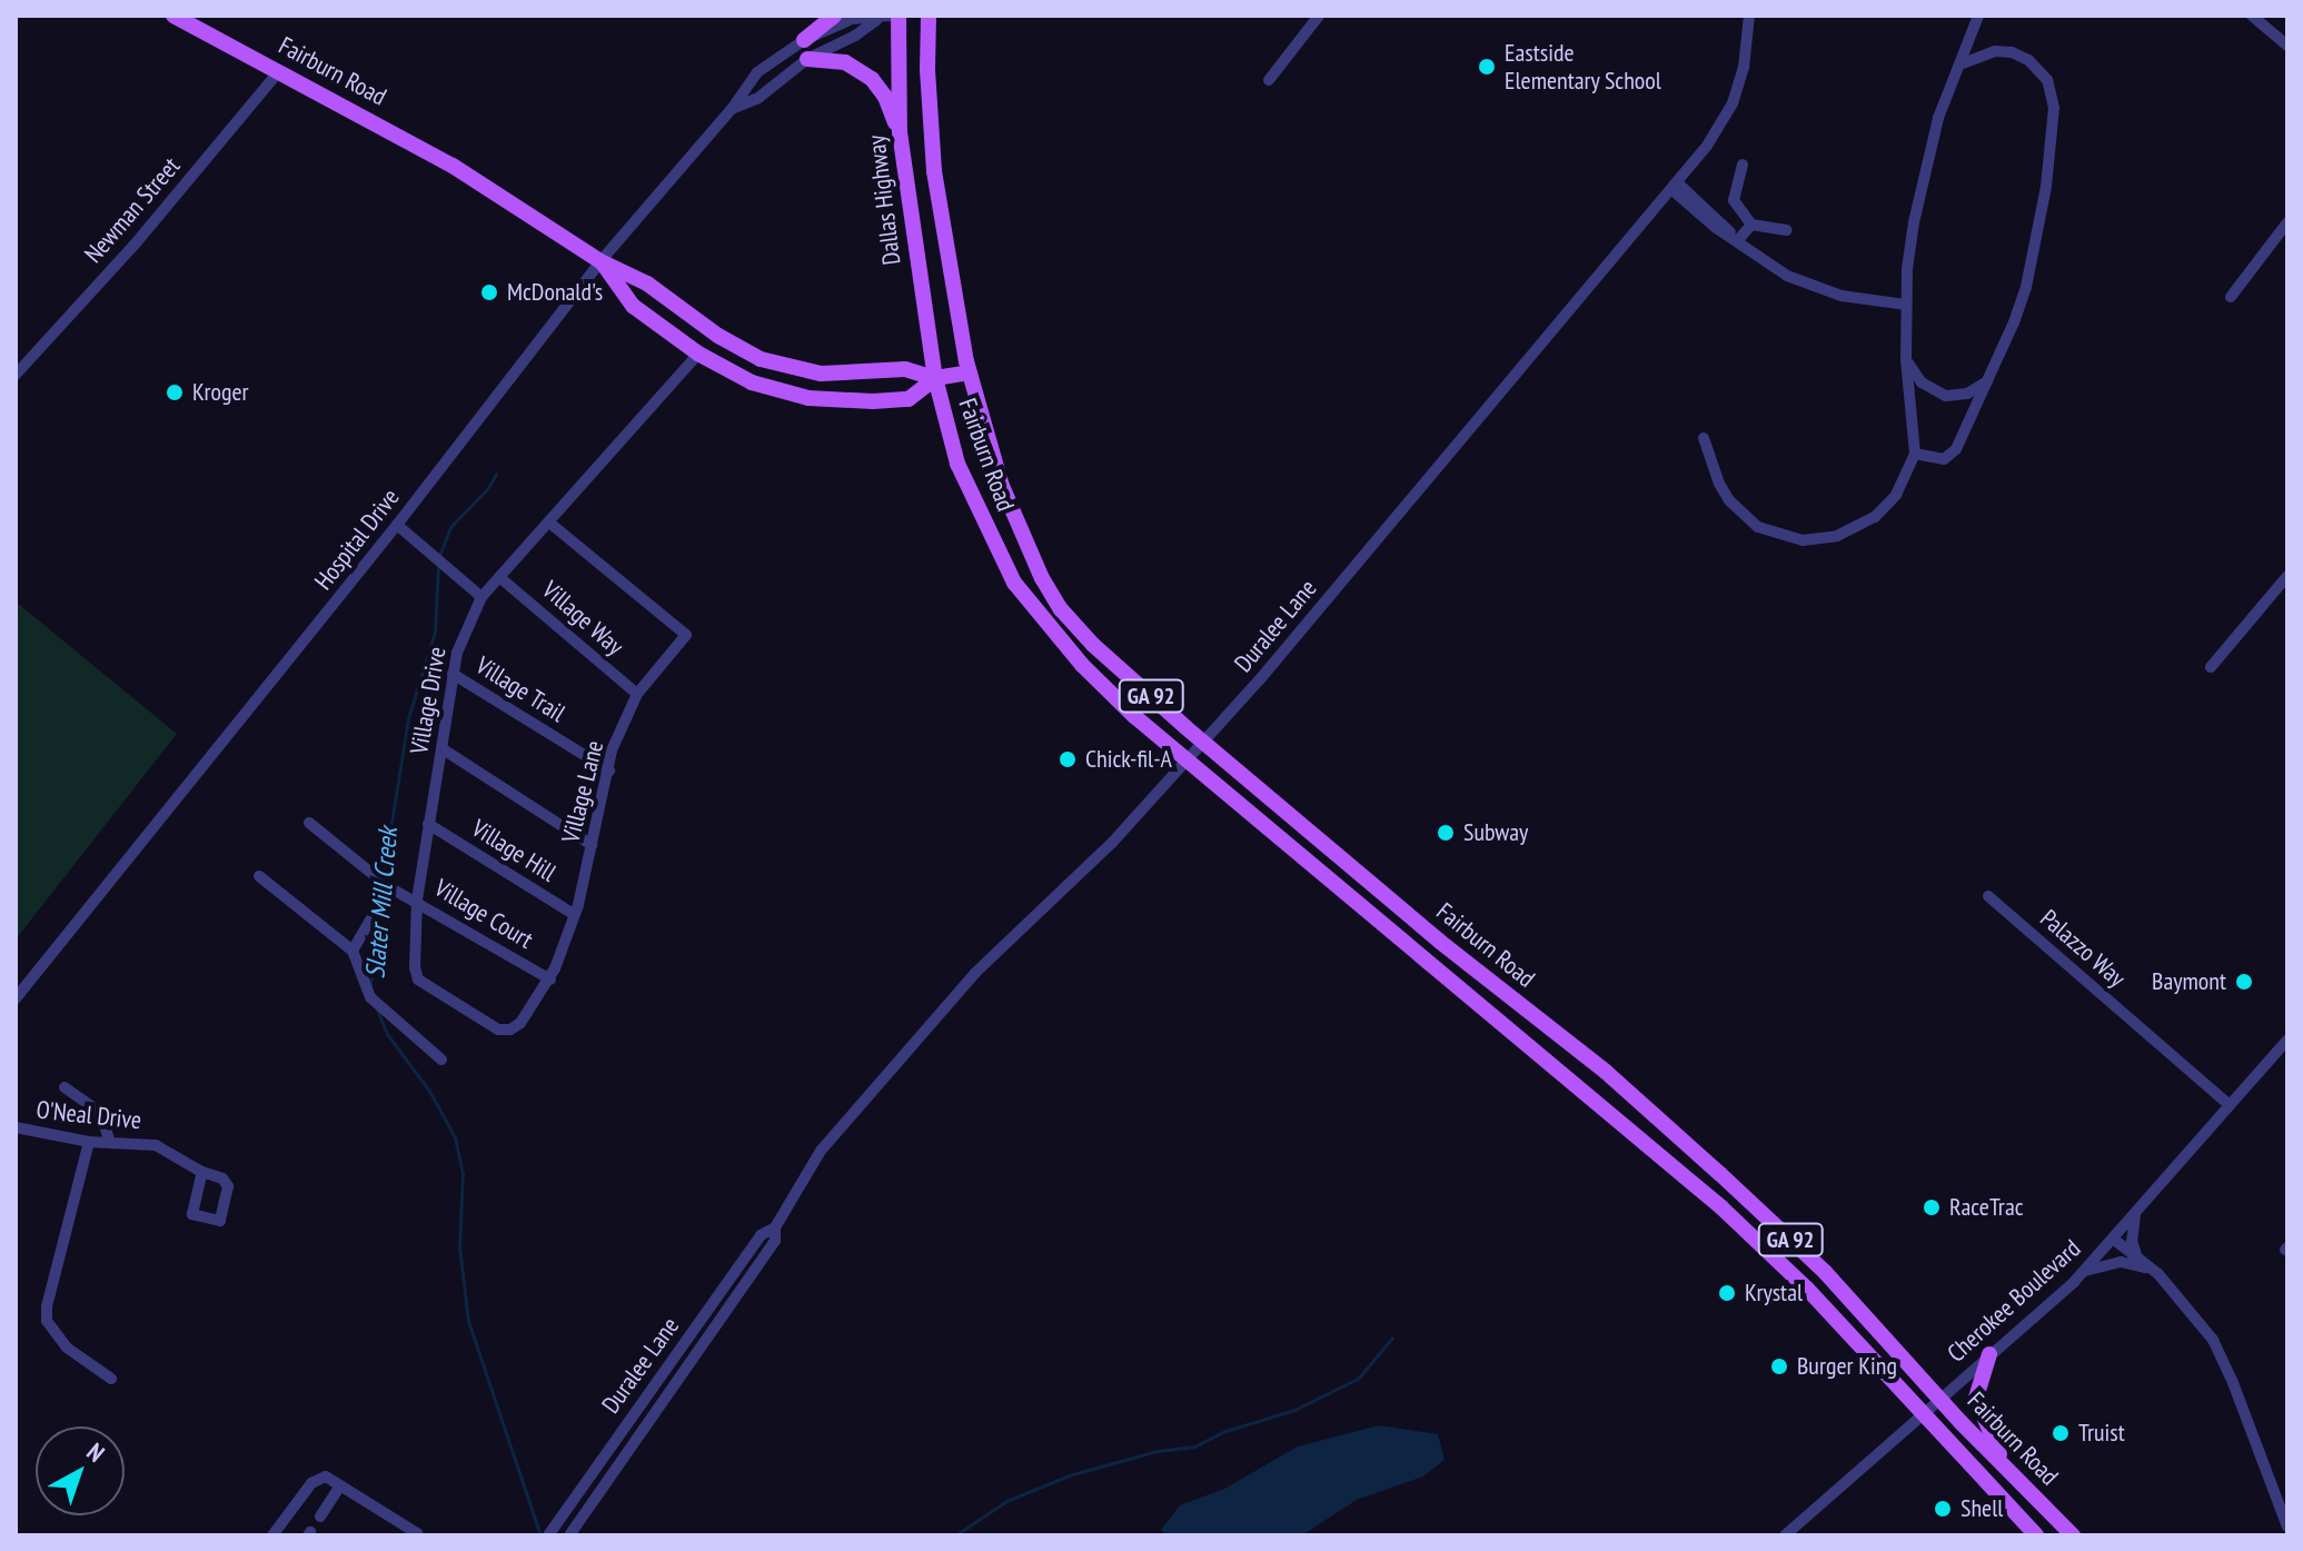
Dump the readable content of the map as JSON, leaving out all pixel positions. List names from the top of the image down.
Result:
{
  "streets": {
    "main road": ["Fairburn Road", "Dallas Highway", "GA 92"],
    "street": [
      "Newman Street",
      "Hospital Drive",
      "Village Way",
      "Duralee Lane",
      "Village Trail",
      "Village Drive",
      "Village Lane",
      "Village Hill",
      "Village Court",
      "Palazzo Way",
      "O'Neal Drive",
      "Cherokee Boulevard"
    ]
  },
  "crossings": [
    ["Fairburn Road", "Dallas Highway"],
    ["Fairburn Road", "Newman Street"],
    ["Fairburn Road", "Hospital Drive"],
    ["Fairburn Road", "Duralee Lane"],
    ["Fairburn Road", "GA 92"],
    ["Fairburn Road", "Village Drive"],
    ["Fairburn Road", "Cherokee Boulevard"],
    ["Village Way", "Village Drive"],
    ["Village Way", "Village Lane"],
    ["Village Trail", "Village Drive"],
    ["Village Trail", "Village Lane"],
    ["Village Drive", "Village Lane"],
    ["Village Drive", "Village Hill"],
    ["Village Drive", "Village Court"],
    ["Village Lane", "Village Hill"],
    ["Village Lane", "Village Court"],
    ["Palazzo Way", "Cherokee Boulevard"]
  ],
  "water": ["Slater Mill Creek"],
  "places": [
    "Eastside Elementary School",
    "McDonald's",
    "Kroger",
    "Chick-fil-A",
    "Subway",
    "Baymont",
    "RaceTrac",
    "Krystal",
    "Burger King",
    "Truist",
    "Shell"
  ],
  "north": "top right"
}
